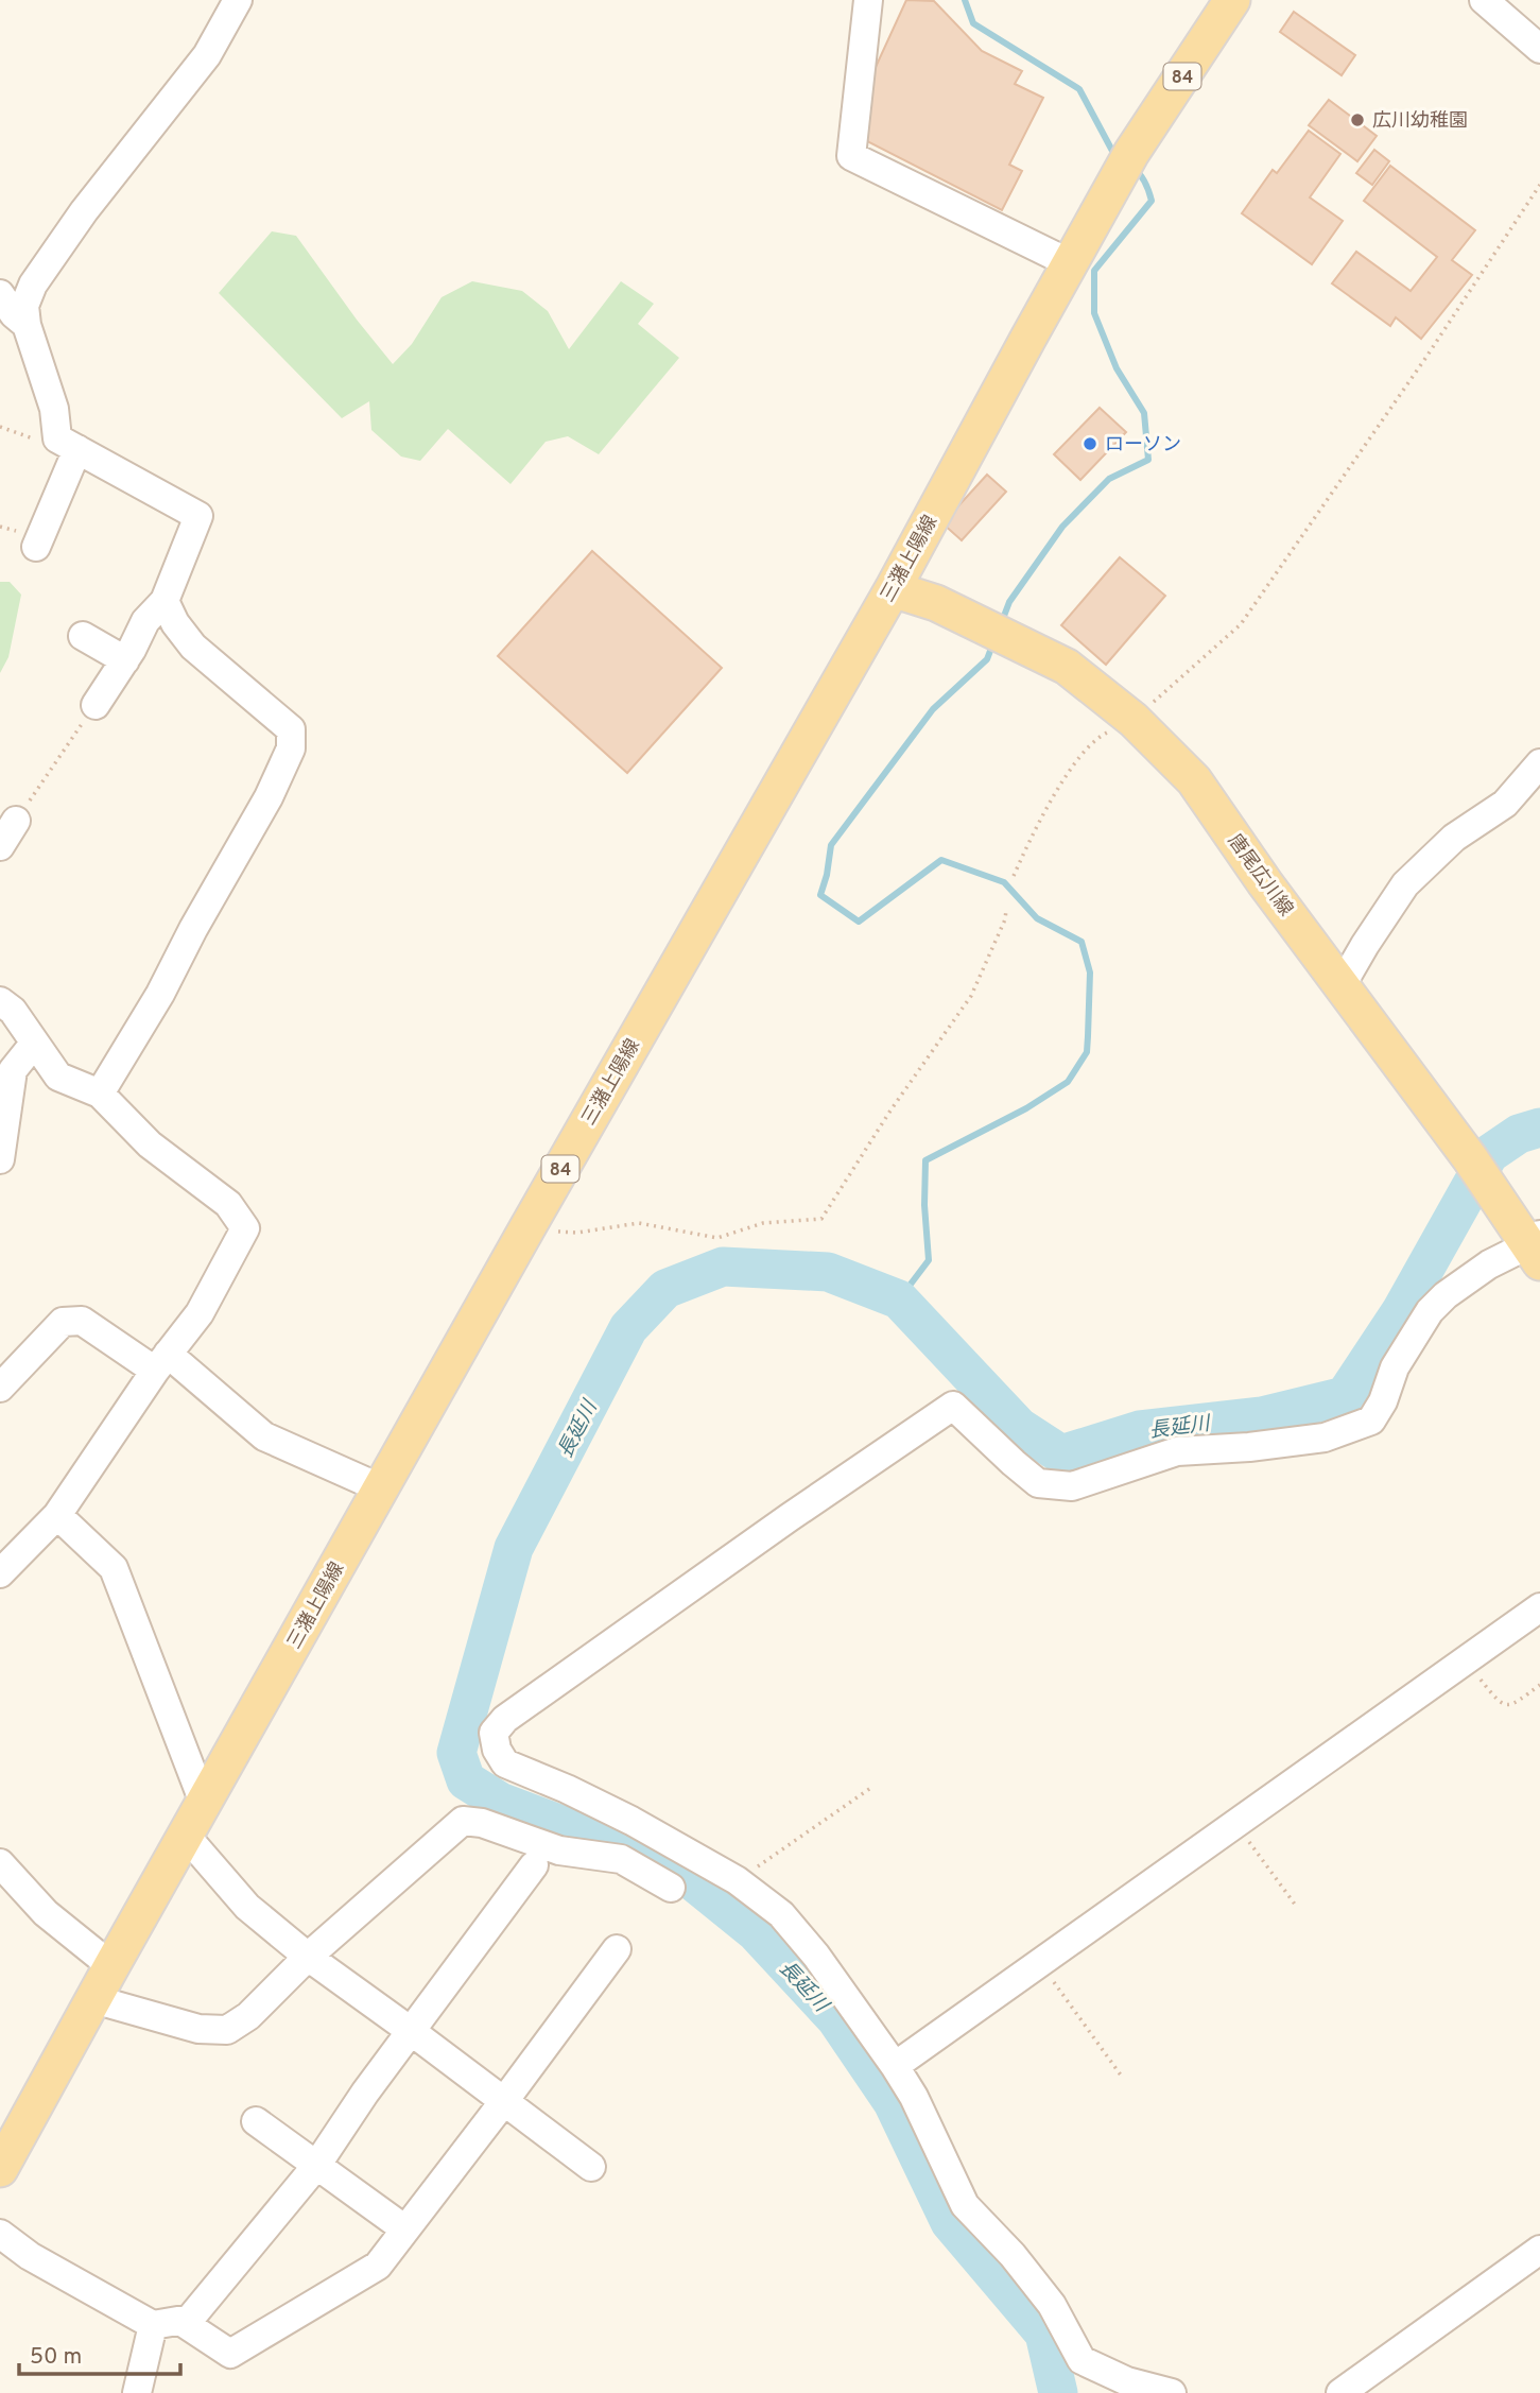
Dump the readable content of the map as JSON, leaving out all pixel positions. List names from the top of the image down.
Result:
{
  "streets": {
    "main road": ["84", "三潴上陽線", "唐尾広川線"]
  },
  "crossings": [
    ["三潴上陽線", "唐尾広川線"]
  ],
  "water": ["長延川"],
  "places": ["広川幼稚園", "ローソン"],
  "scale_bar": "50 m"
}
